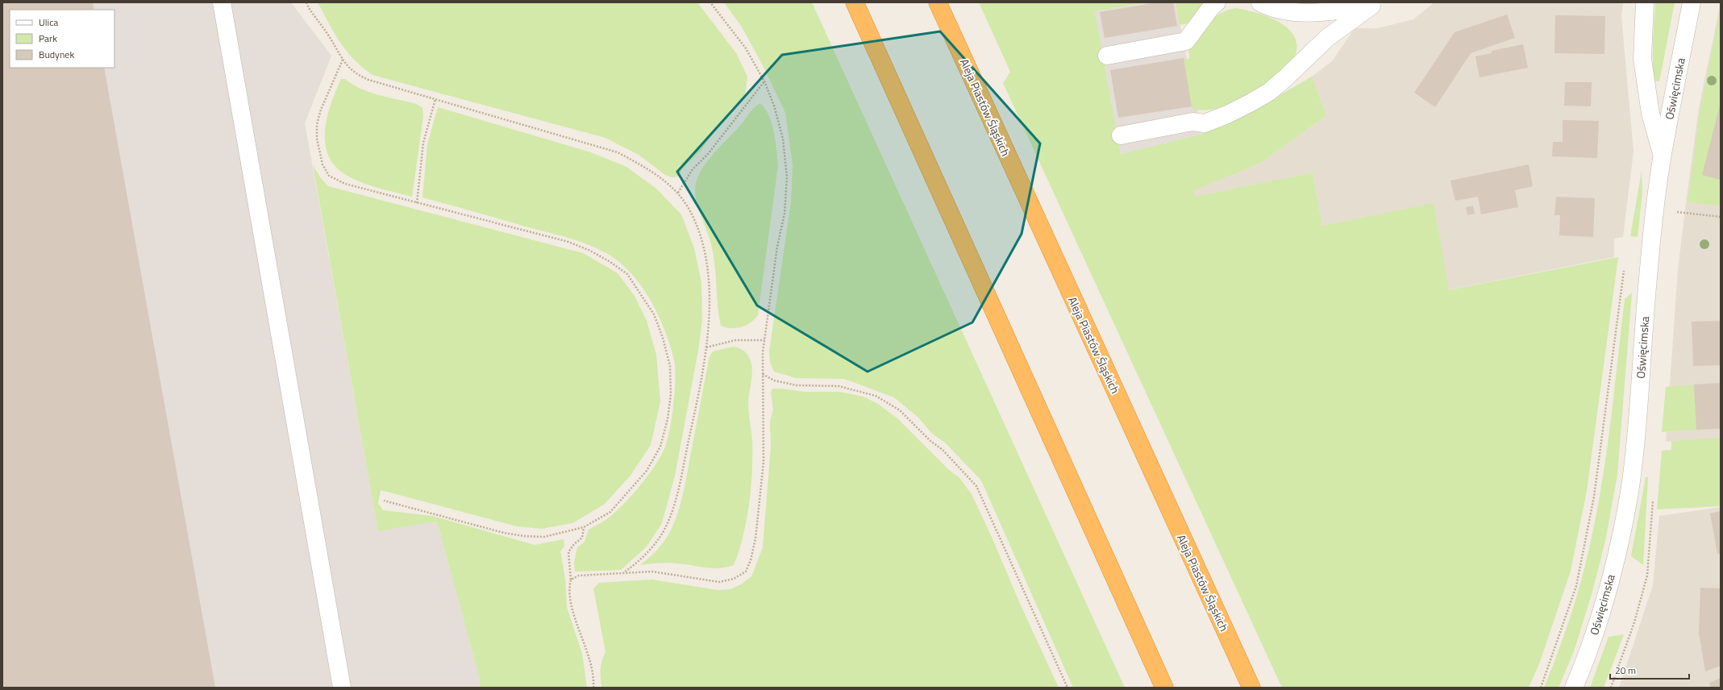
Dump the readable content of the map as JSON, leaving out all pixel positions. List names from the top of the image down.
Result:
{
  "streets": {
    "highway": ["Aleja Piastów Śląskich"],
    "street": ["Oświęcimska"]
  },
  "legend": ["Ulica", "Park", "Budynek"],
  "scale_bar": "20 m"
}
